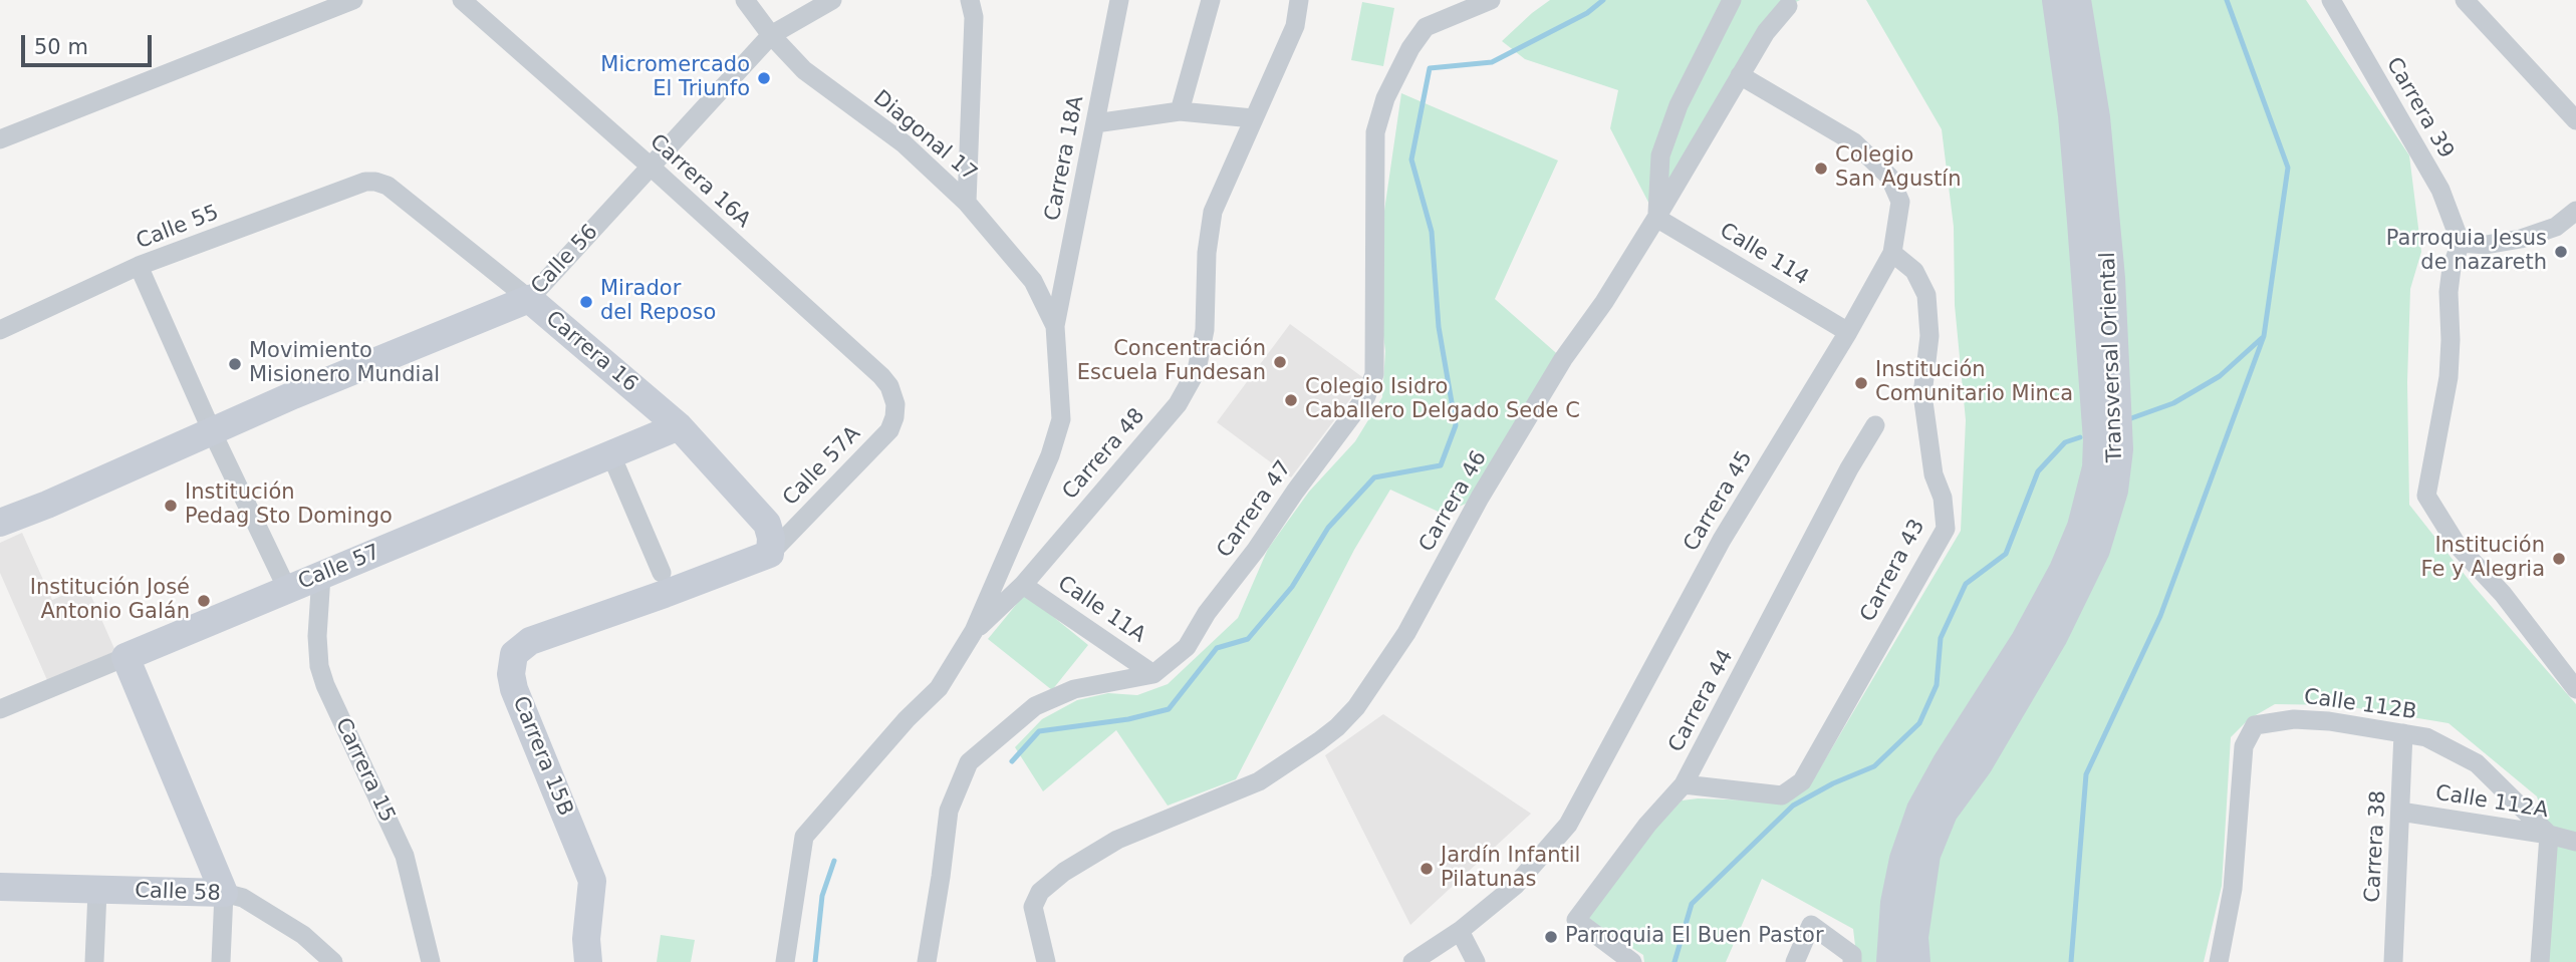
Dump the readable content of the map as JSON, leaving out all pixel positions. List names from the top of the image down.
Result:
{
  "streets": {
    "street": [
      "Carrera 39",
      "Diagonal 17",
      "Carrera 18A",
      "Carrera 16A",
      "Calle 55",
      "Calle 114",
      "Calle 56",
      "Carrera 16",
      "Transversal Oriental",
      "Carrera 48",
      "Calle 57A",
      "Carrera 46",
      "Carrera 45",
      "Carrera 47",
      "Calle 57",
      "Carrera 43",
      "Calle 11A",
      "Carrera 44",
      "Calle 112B",
      "Carrera 15B",
      "Carrera 15",
      "Calle 112A",
      "Carrera 38",
      "Calle 58"
    ]
  },
  "crossings": [
    ["Diagonal 17", "Carrera 18A"],
    ["Diagonal 17", "Calle 56"],
    ["Diagonal 17", "Carrera 48"],
    ["Carrera 18A", "Carrera 48"],
    ["Carrera 16A", "Calle 56"],
    ["Carrera 16A", "Calle 57A"],
    ["Calle 55", "Carrera 16"],
    ["Calle 114", "Carrera 46"],
    ["Calle 114", "Carrera 45"],
    ["Calle 56", "Carrera 16"],
    ["Carrera 16", "Calle 57A"],
    ["Carrera 16", "Calle 57"],
    ["Carrera 16", "Carrera 15B"],
    ["Carrera 48", "Calle 11A"],
    ["Calle 57A", "Carrera 15B"],
    ["Carrera 46", "Carrera 45"],
    ["Carrera 45", "Carrera 43"],
    ["Carrera 47", "Calle 11A"],
    ["Calle 57", "Carrera 15"],
    ["Carrera 43", "Carrera 44"],
    ["Calle 112B", "Calle 112A"],
    ["Calle 112B", "Carrera 38"],
    ["Calle 112A", "Carrera 38"]
  ],
  "places": [
    "Micromercado El Triunfo",
    "Colegio San Agustín",
    "Parroquia Jesus de nazareth",
    "Mirador del Reposo",
    "Concentración Escuela Fundesan",
    "Movimiento Misionero Mundial",
    "Institución Comunitario Minca",
    "Colegio Isidro Caballero Delgado Sede C",
    "Institución Pedag Sto Domingo",
    "Institución Fe y Alegria",
    "Institución José Antonio Galán",
    "Jardín Infantil Pilatunas",
    "Parroquia El Buen Pastor"
  ],
  "scale_bar": "50 m"
}
